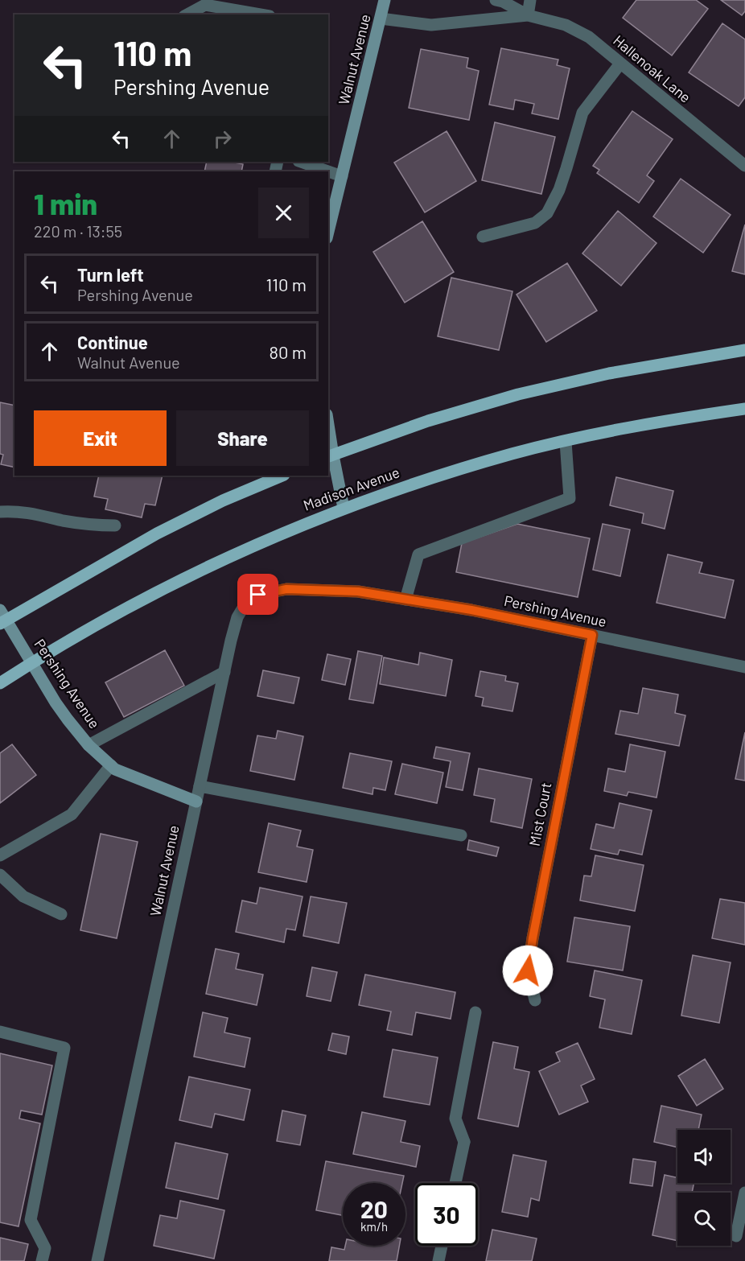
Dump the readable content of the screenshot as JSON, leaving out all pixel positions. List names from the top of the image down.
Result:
{
  "streets": {
    "main road": ["Madison Avenue"],
    "street": [
      "Walnut Avenue",
      "Hallenoak Lane",
      "Pershing Avenue",
      "Mist Court"
    ]
  },
  "crossings": [
    ["Walnut Avenue", "Hallenoak Lane"],
    ["Walnut Avenue", "Pershing Avenue"],
    ["Madison Avenue", "Pershing Avenue"],
    ["Pershing Avenue", "Mist Court"]
  ],
  "page": {
    "turn": ["110 m", "Pershing Avenue"],
    "heading": ["1 min", "220 m · 13:55"],
    "list": [
      {
        "name": "Turn left",
        "note": "Pershing Avenue",
        "value": "110 m"
      },
      {
        "name": "Continue",
        "note": "Walnut Avenue",
        "value": "80 m"
      }
    ],
    "buttons": ["Exit", "Share"],
    "speed": "20 km/h",
    "limit": "30"
  }
}
